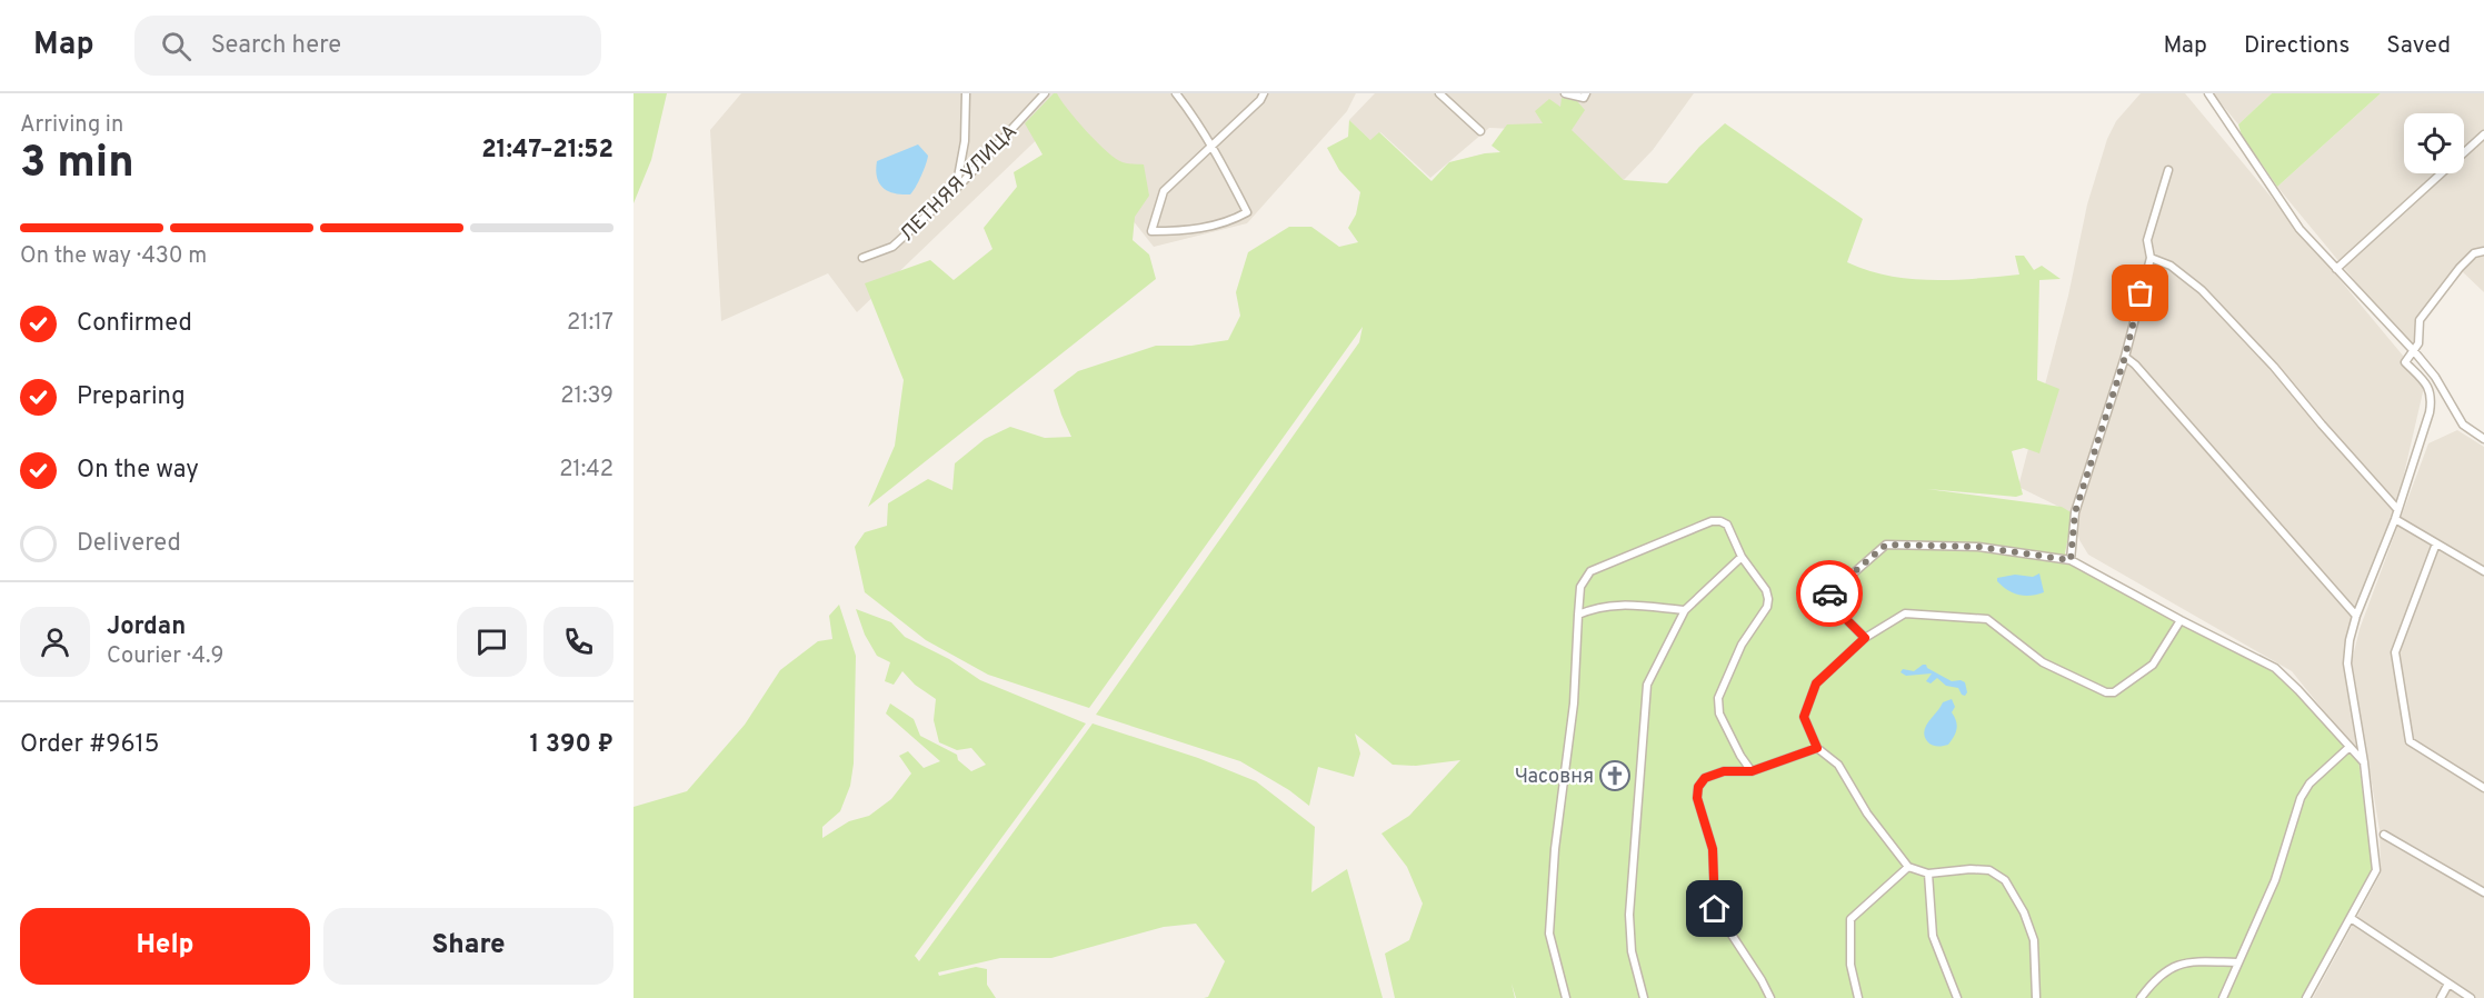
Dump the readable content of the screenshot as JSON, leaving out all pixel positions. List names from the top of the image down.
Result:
{
  "streets": {
    "street": ["ЛЕТНЯЯ УЛИЦА"]
  },
  "places": {
    "church": ["Часовня"]
  },
  "page": {
    "header": "Map",
    "search": "Search here",
    "nav": ["Map", "Directions", "Saved"],
    "heading": ["3 min", "Arriving in", "21:47–21:52"],
    "panel": [
      "Jordan",
      "Courier · 4.9",
      "Order #9615",
      "1 390 ₽"
    ],
    "bar": "On the way · 430 m",
    "list": [
      ["Confirmed", "21:17"],
      ["Preparing", "21:39"],
      ["On the way", "21:42"],
      "Delivered"
    ],
    "buttons": ["Help", "Share"]
  }
}
